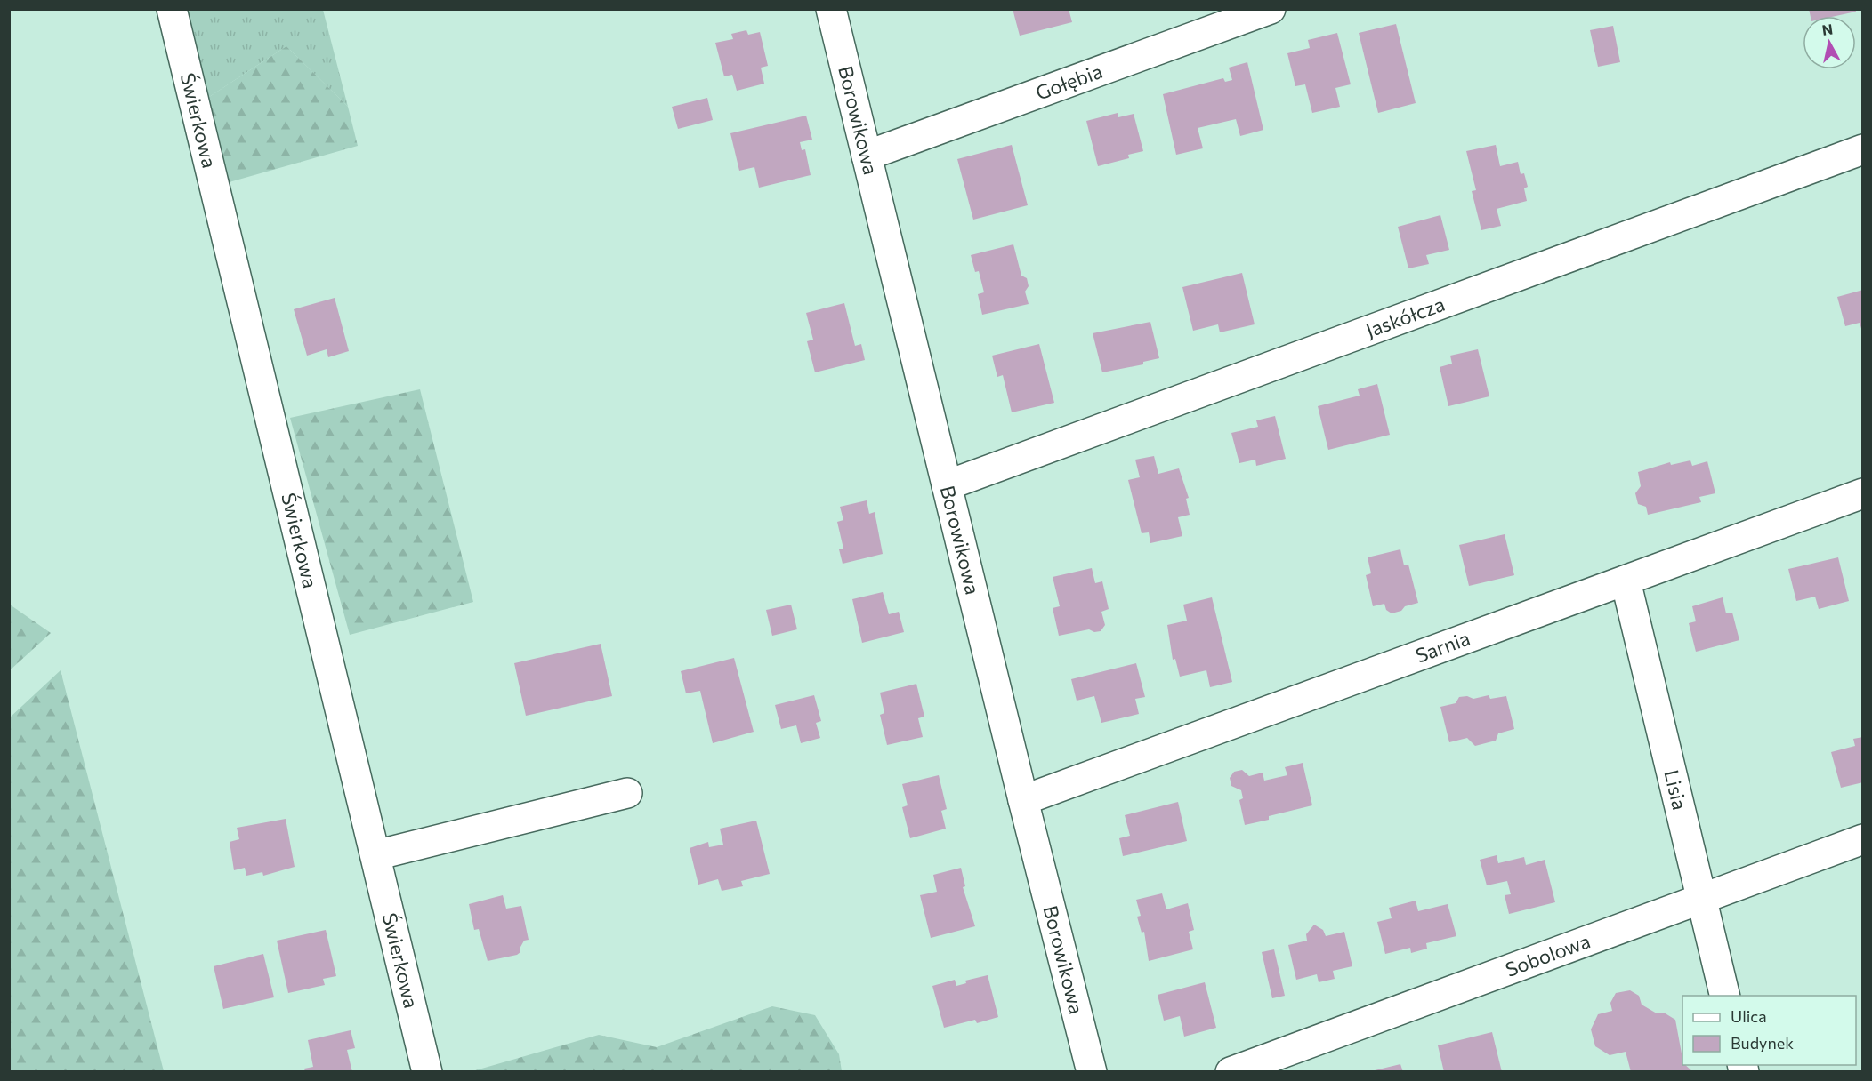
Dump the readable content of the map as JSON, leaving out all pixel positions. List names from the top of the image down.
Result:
{
  "streets": {
    "street": [
      "Gołębia",
      "Świerkowa",
      "Borowikowa",
      "Jaskółcza",
      "Sarnia",
      "Lisia",
      "Sobolowa"
    ]
  },
  "crossings": [
    ["Gołębia", "Borowikowa"],
    ["Borowikowa", "Jaskółcza"],
    ["Borowikowa", "Sarnia"],
    ["Sarnia", "Lisia"],
    ["Lisia", "Sobolowa"]
  ],
  "legend": ["Ulica", "Budynek"],
  "north": "top"
}
